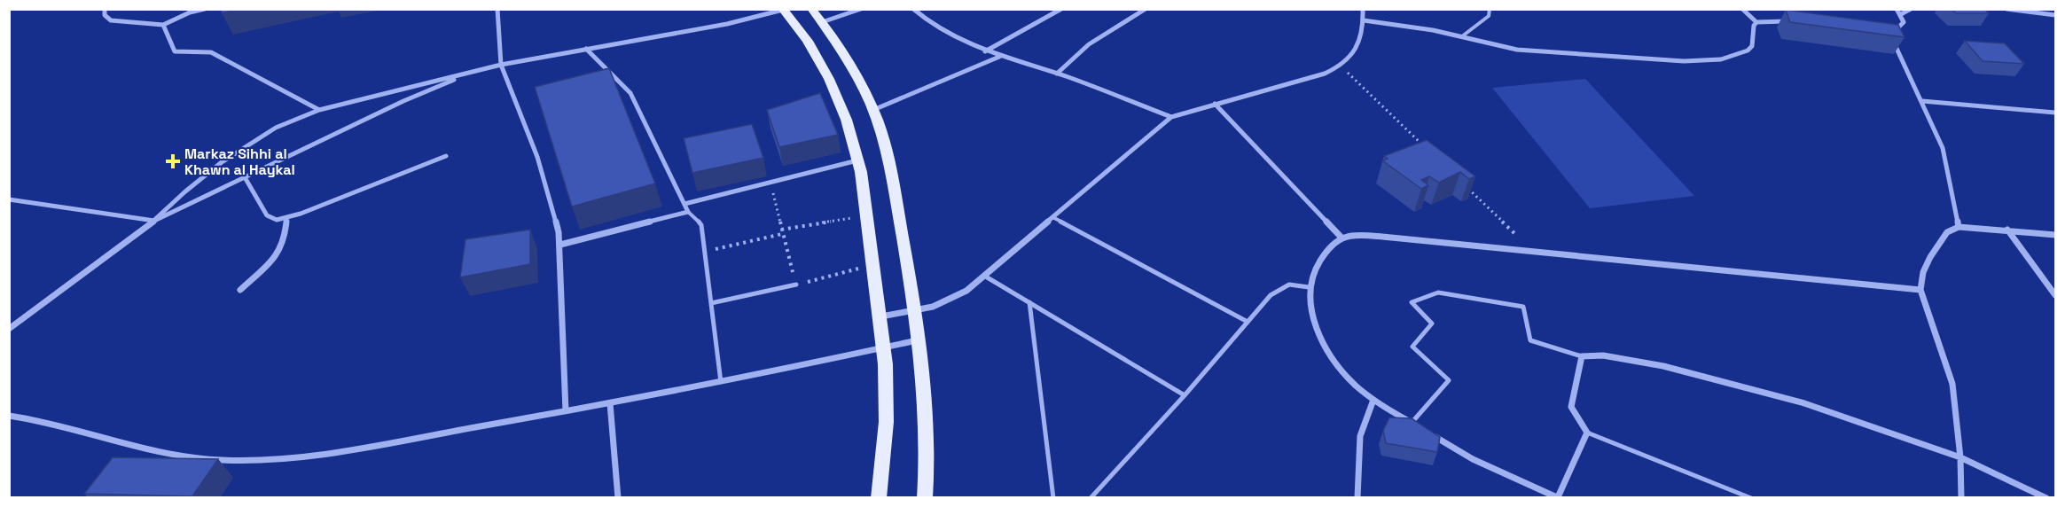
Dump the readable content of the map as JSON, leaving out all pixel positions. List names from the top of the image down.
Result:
{
  "places": {
    "health": ["Markaz Sihhi al Khawn al Haykal"]
  }
}
